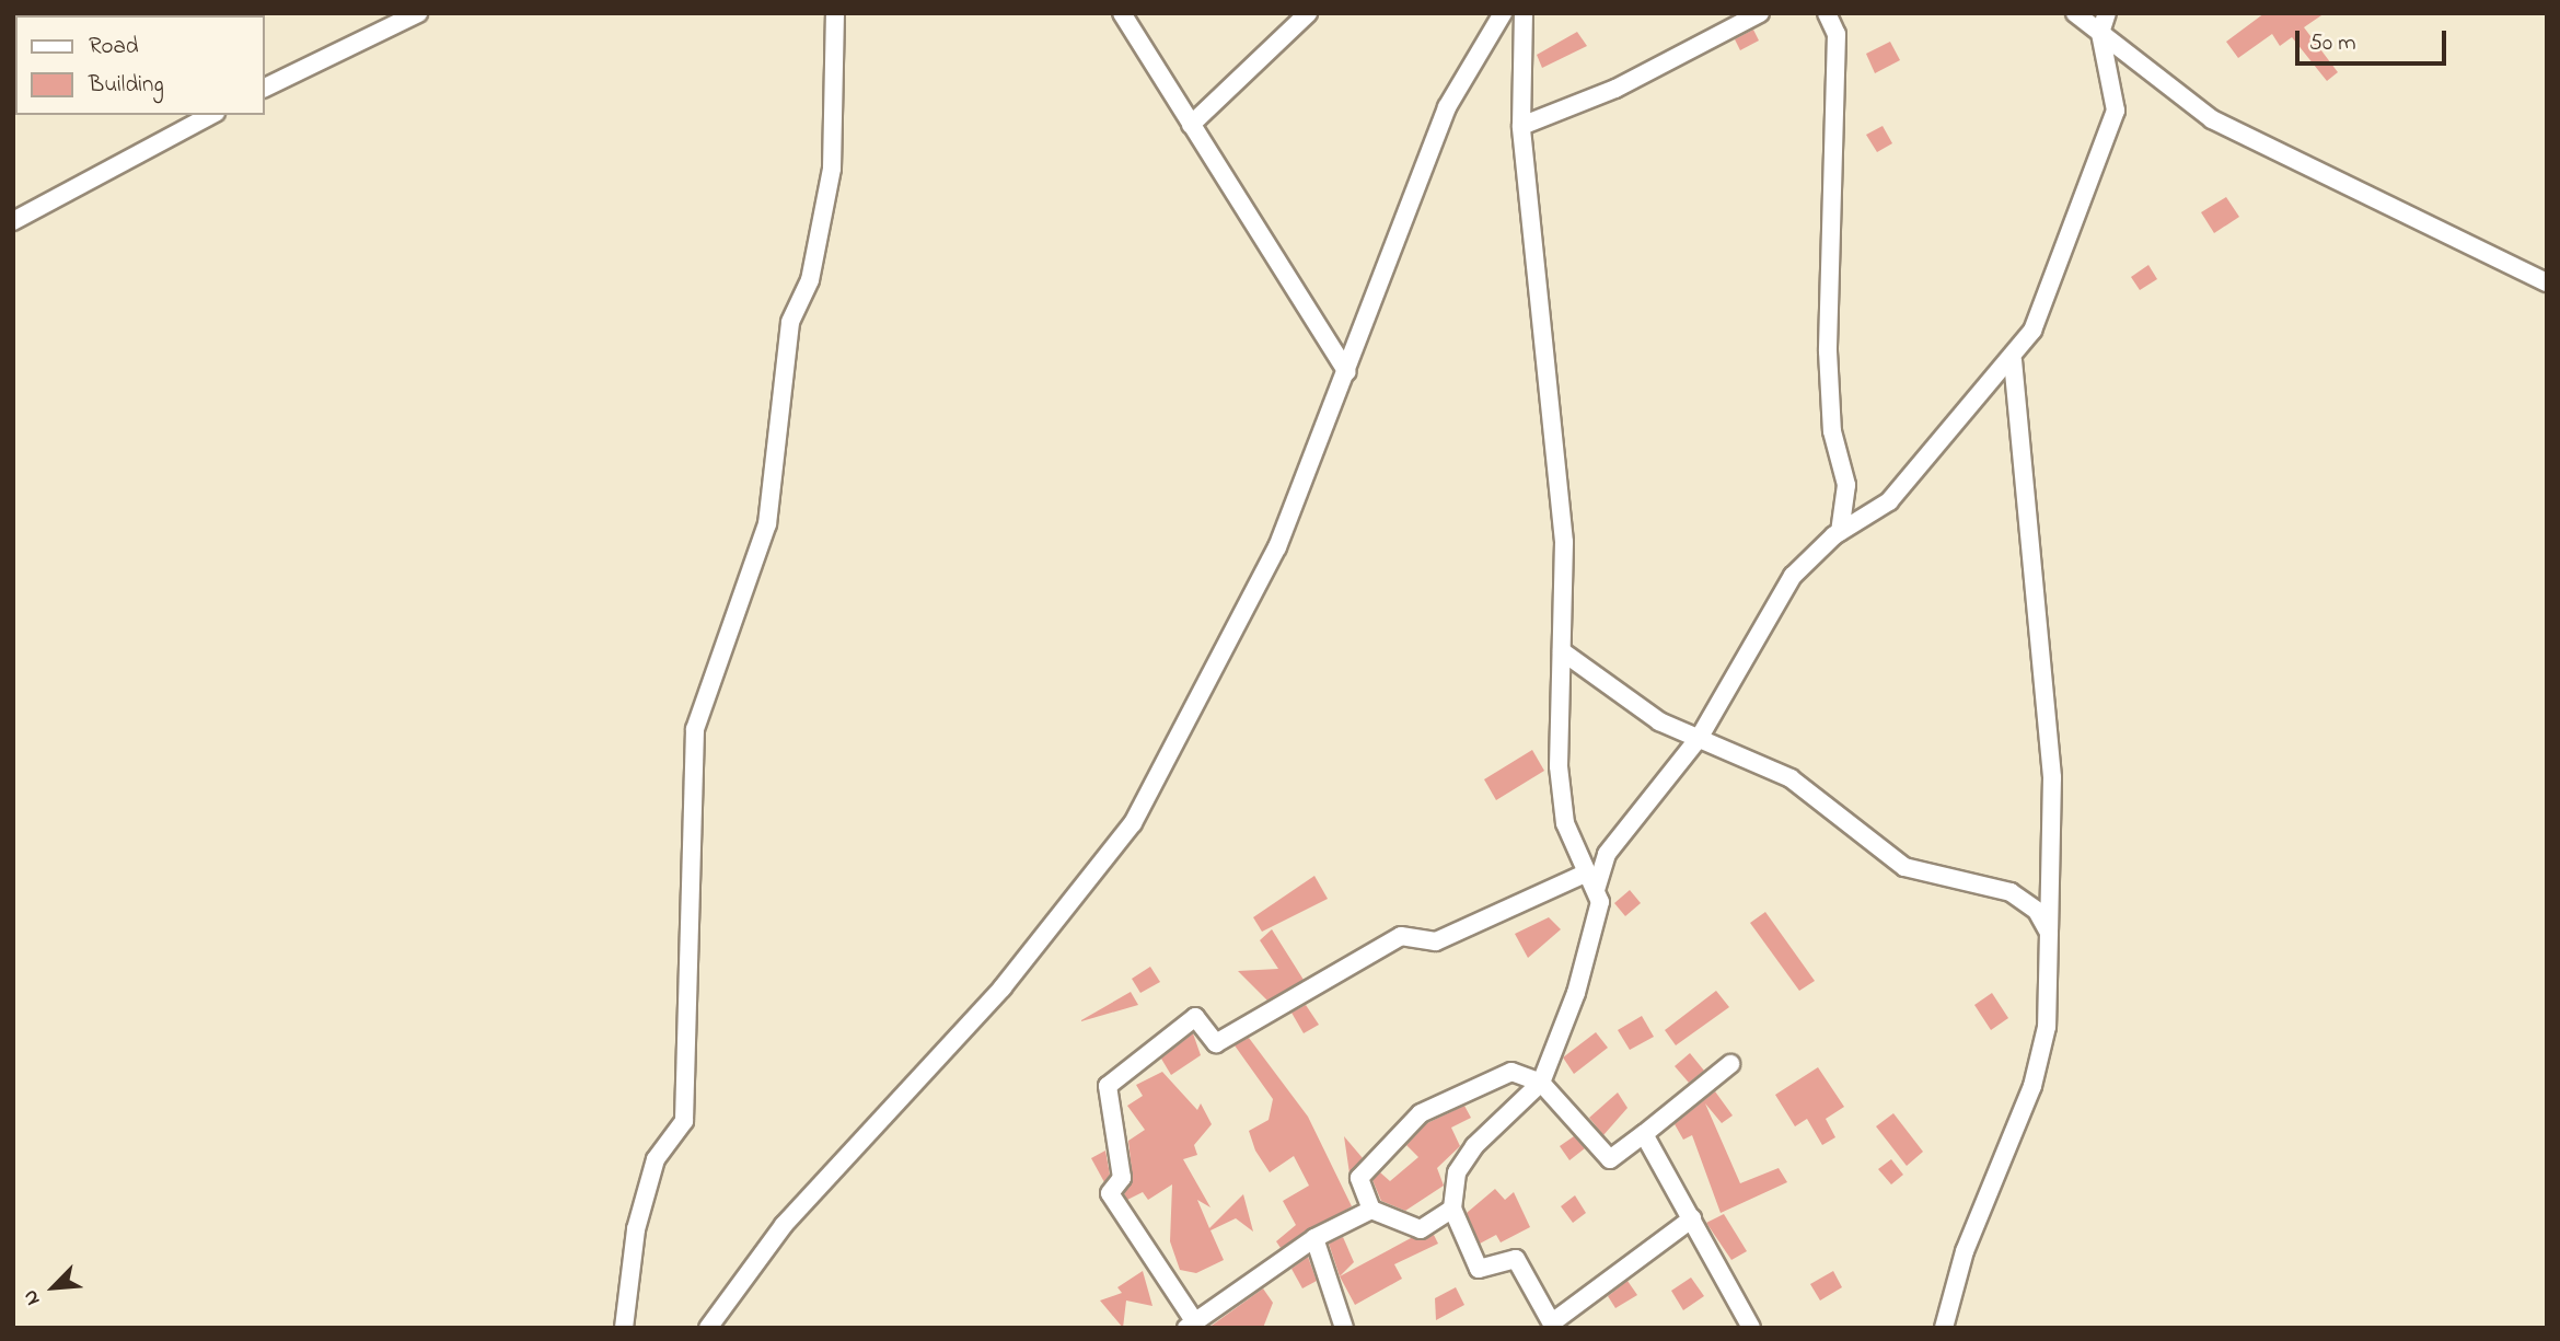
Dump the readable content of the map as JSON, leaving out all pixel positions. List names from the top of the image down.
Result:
{
  "legend": ["Road", "Building"],
  "scale_bar": "50 m",
  "north": "bottom left"
}
